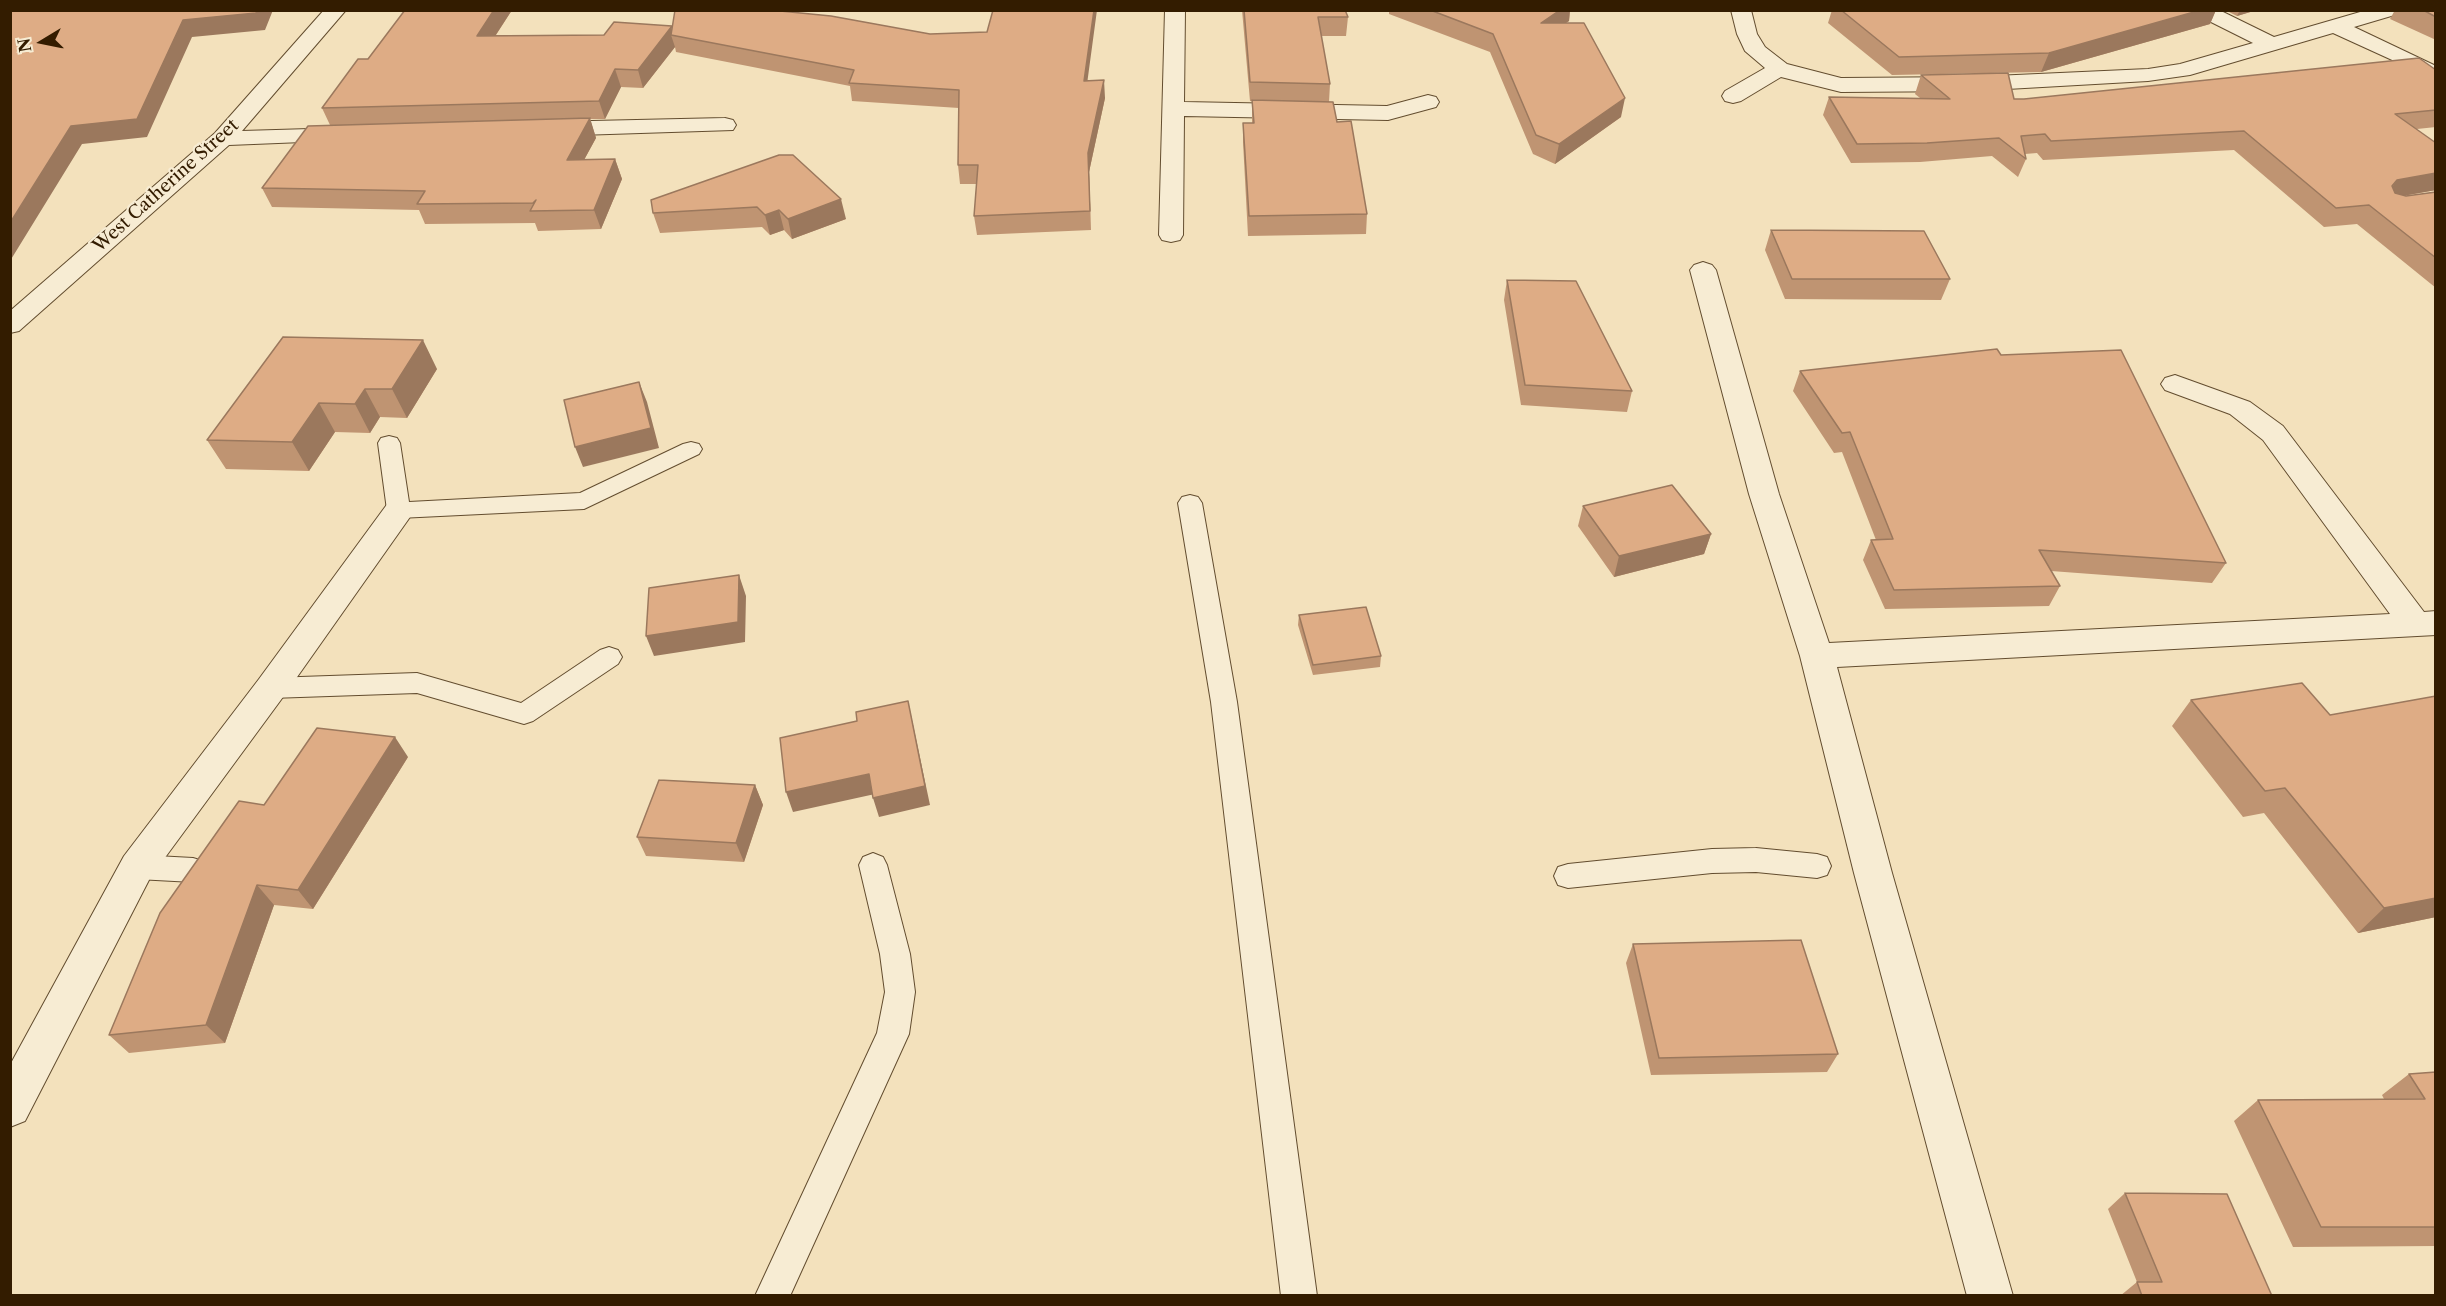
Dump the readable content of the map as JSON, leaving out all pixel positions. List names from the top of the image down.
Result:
{
  "streets": {
    "street": ["West Catherine Street"]
  },
  "north": "left"
}
